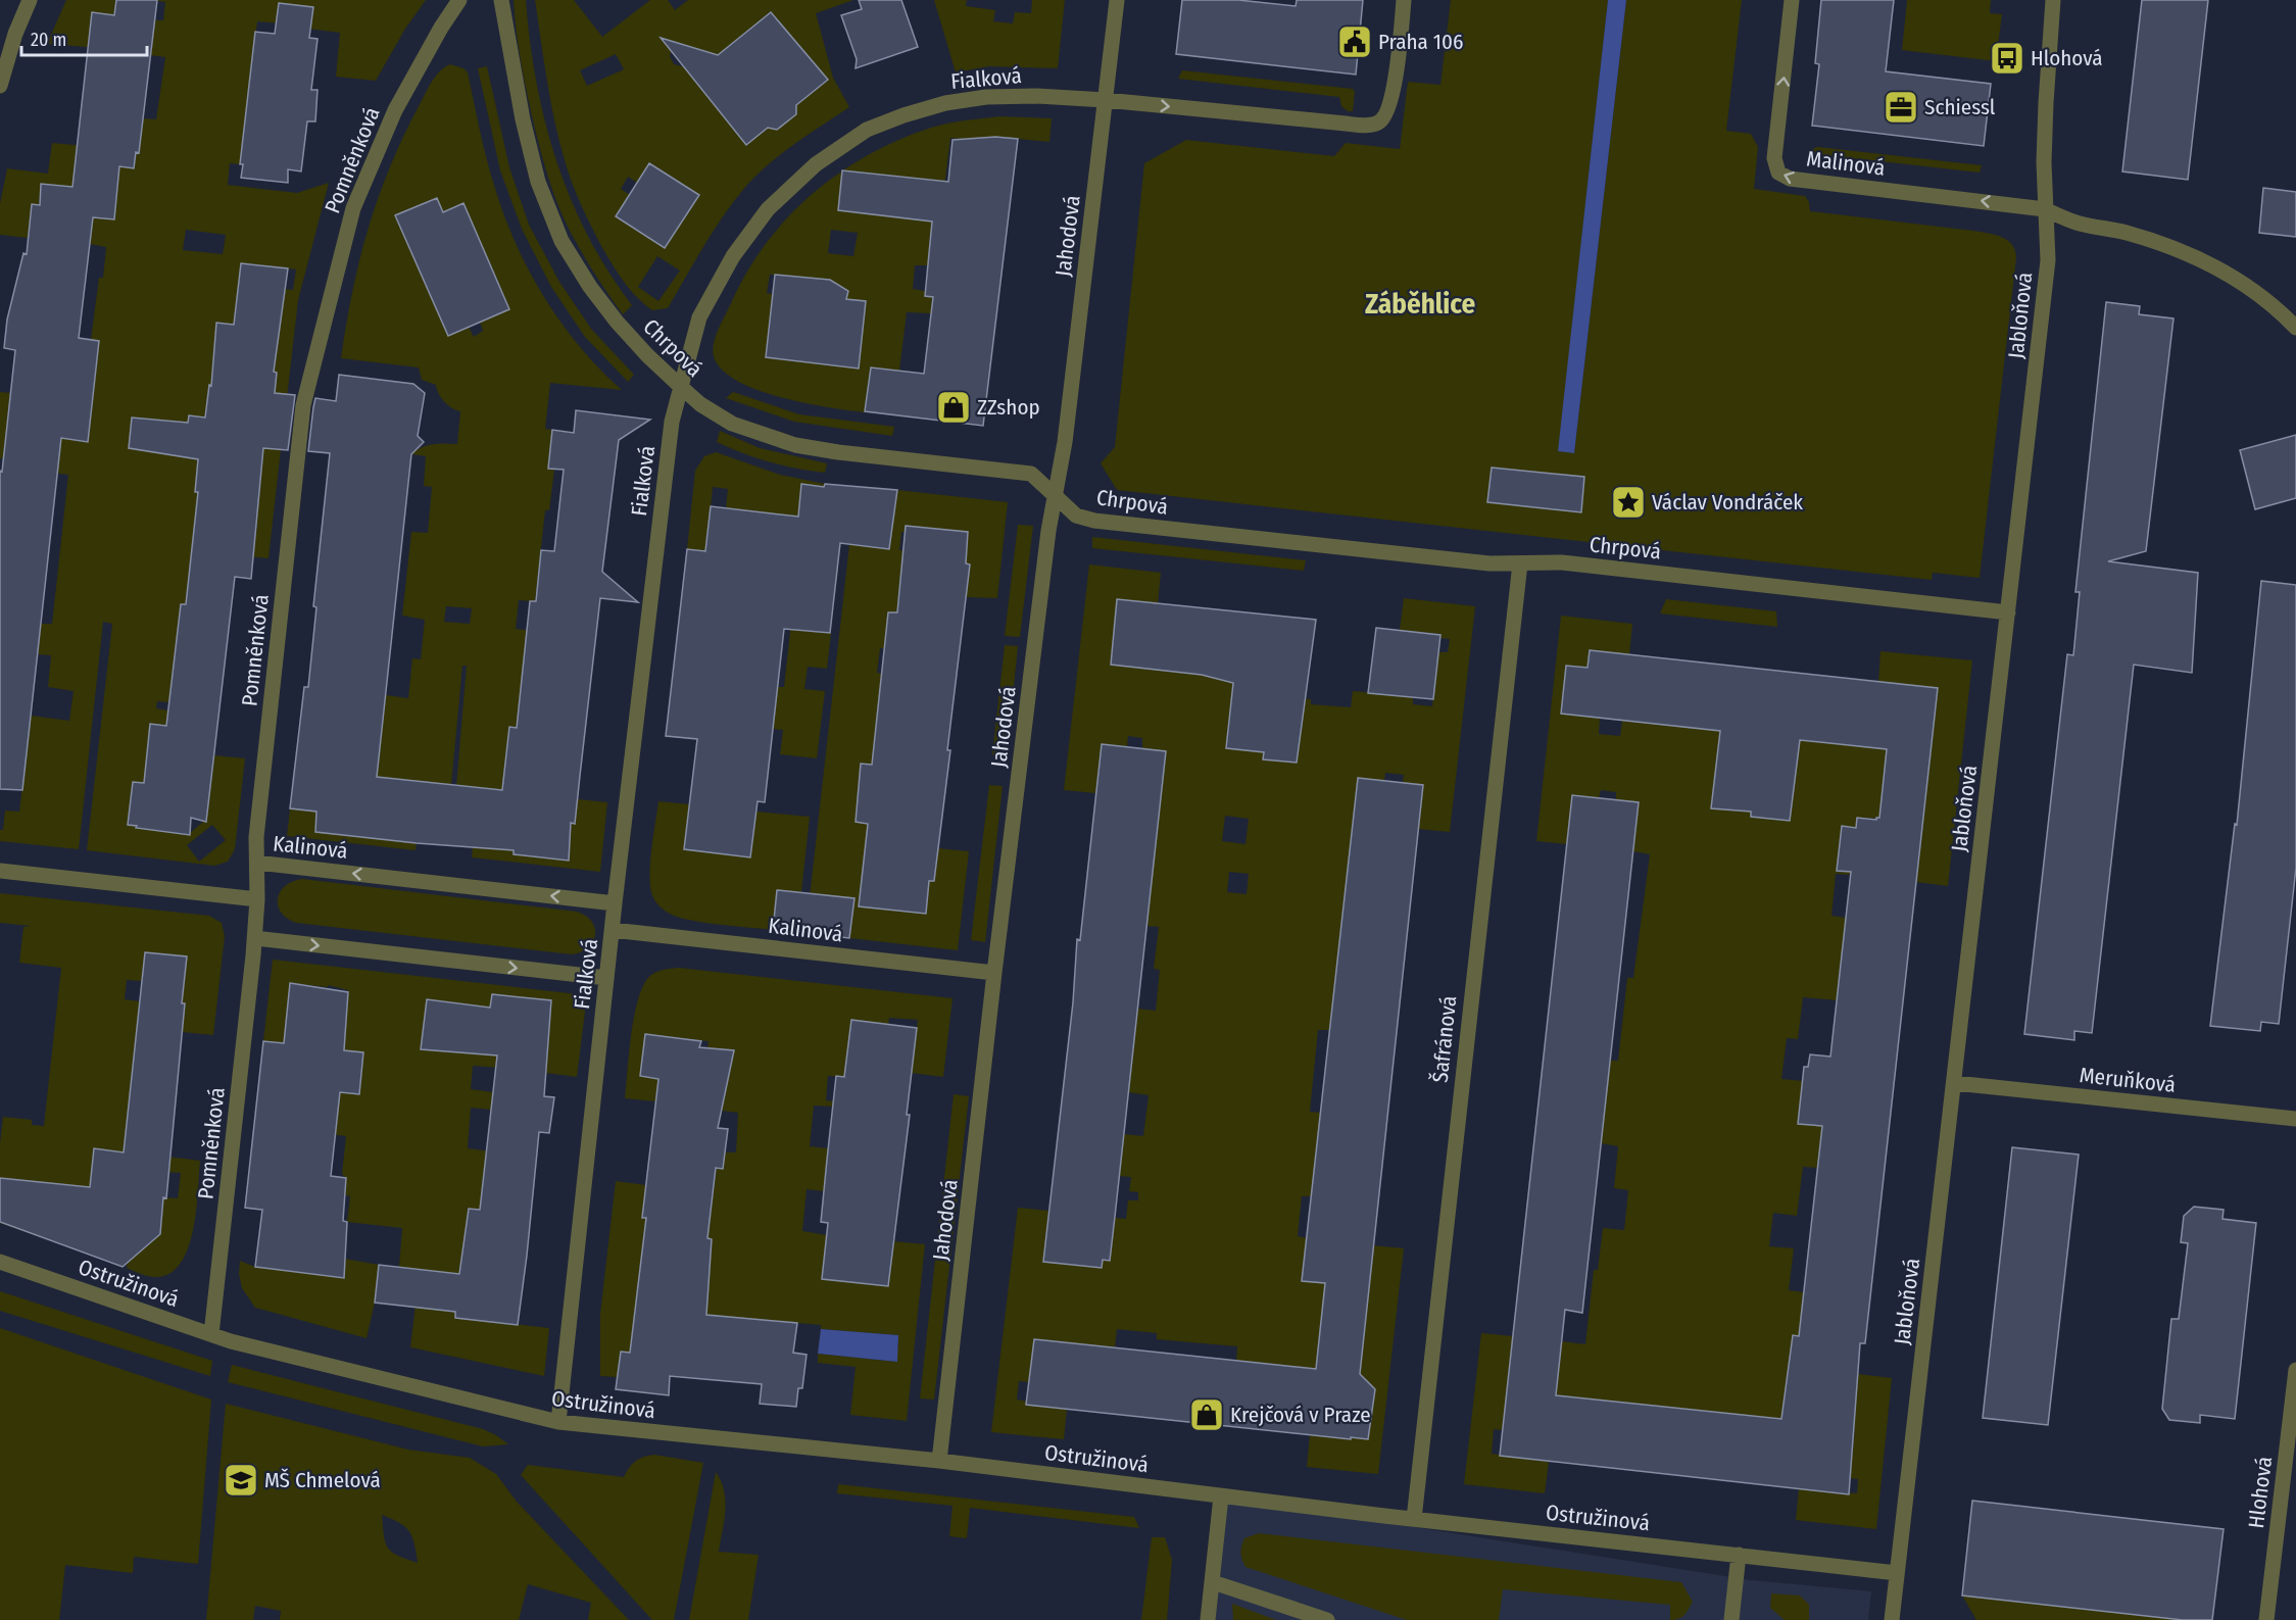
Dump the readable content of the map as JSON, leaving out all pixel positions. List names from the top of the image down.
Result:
{
  "streets": {
    "street": [
      "Fialková",
      "Pomněnková",
      "Malinová",
      "Jahodová",
      "Jabloňová",
      "Chrpová",
      "Kalinová",
      "Šafránová",
      "Meruňková",
      "Ostružinová",
      "Hlohová"
    ]
  },
  "crossings": [
    ["Fialková", "Jahodová"],
    ["Fialková", "Chrpová"],
    ["Fialková", "Kalinová"],
    ["Fialková", "Ostružinová"],
    ["Pomněnková", "Kalinová"],
    ["Pomněnková", "Ostružinová"],
    ["Malinová", "Jabloňová"],
    ["Jahodová", "Chrpová"],
    ["Jahodová", "Kalinová"],
    ["Jahodová", "Ostružinová"],
    ["Jabloňová", "Chrpová"],
    ["Jabloňová", "Meruňková"],
    ["Jabloňová", "Ostružinová"],
    ["Chrpová", "Šafránová"],
    ["Šafránová", "Ostružinová"]
  ],
  "districts": ["Záběhlice"],
  "places": {
    "public building": ["Praha 106"],
    "bus stop": ["Hlohová"],
    "office": ["Schiessl"],
    "shop": ["ZZshop", "Krejčová v Praze"],
    "place": ["Václav Vondráček"],
    "school or university": ["MŠ Chmelová"]
  },
  "scale_bar": "20 m"
}
